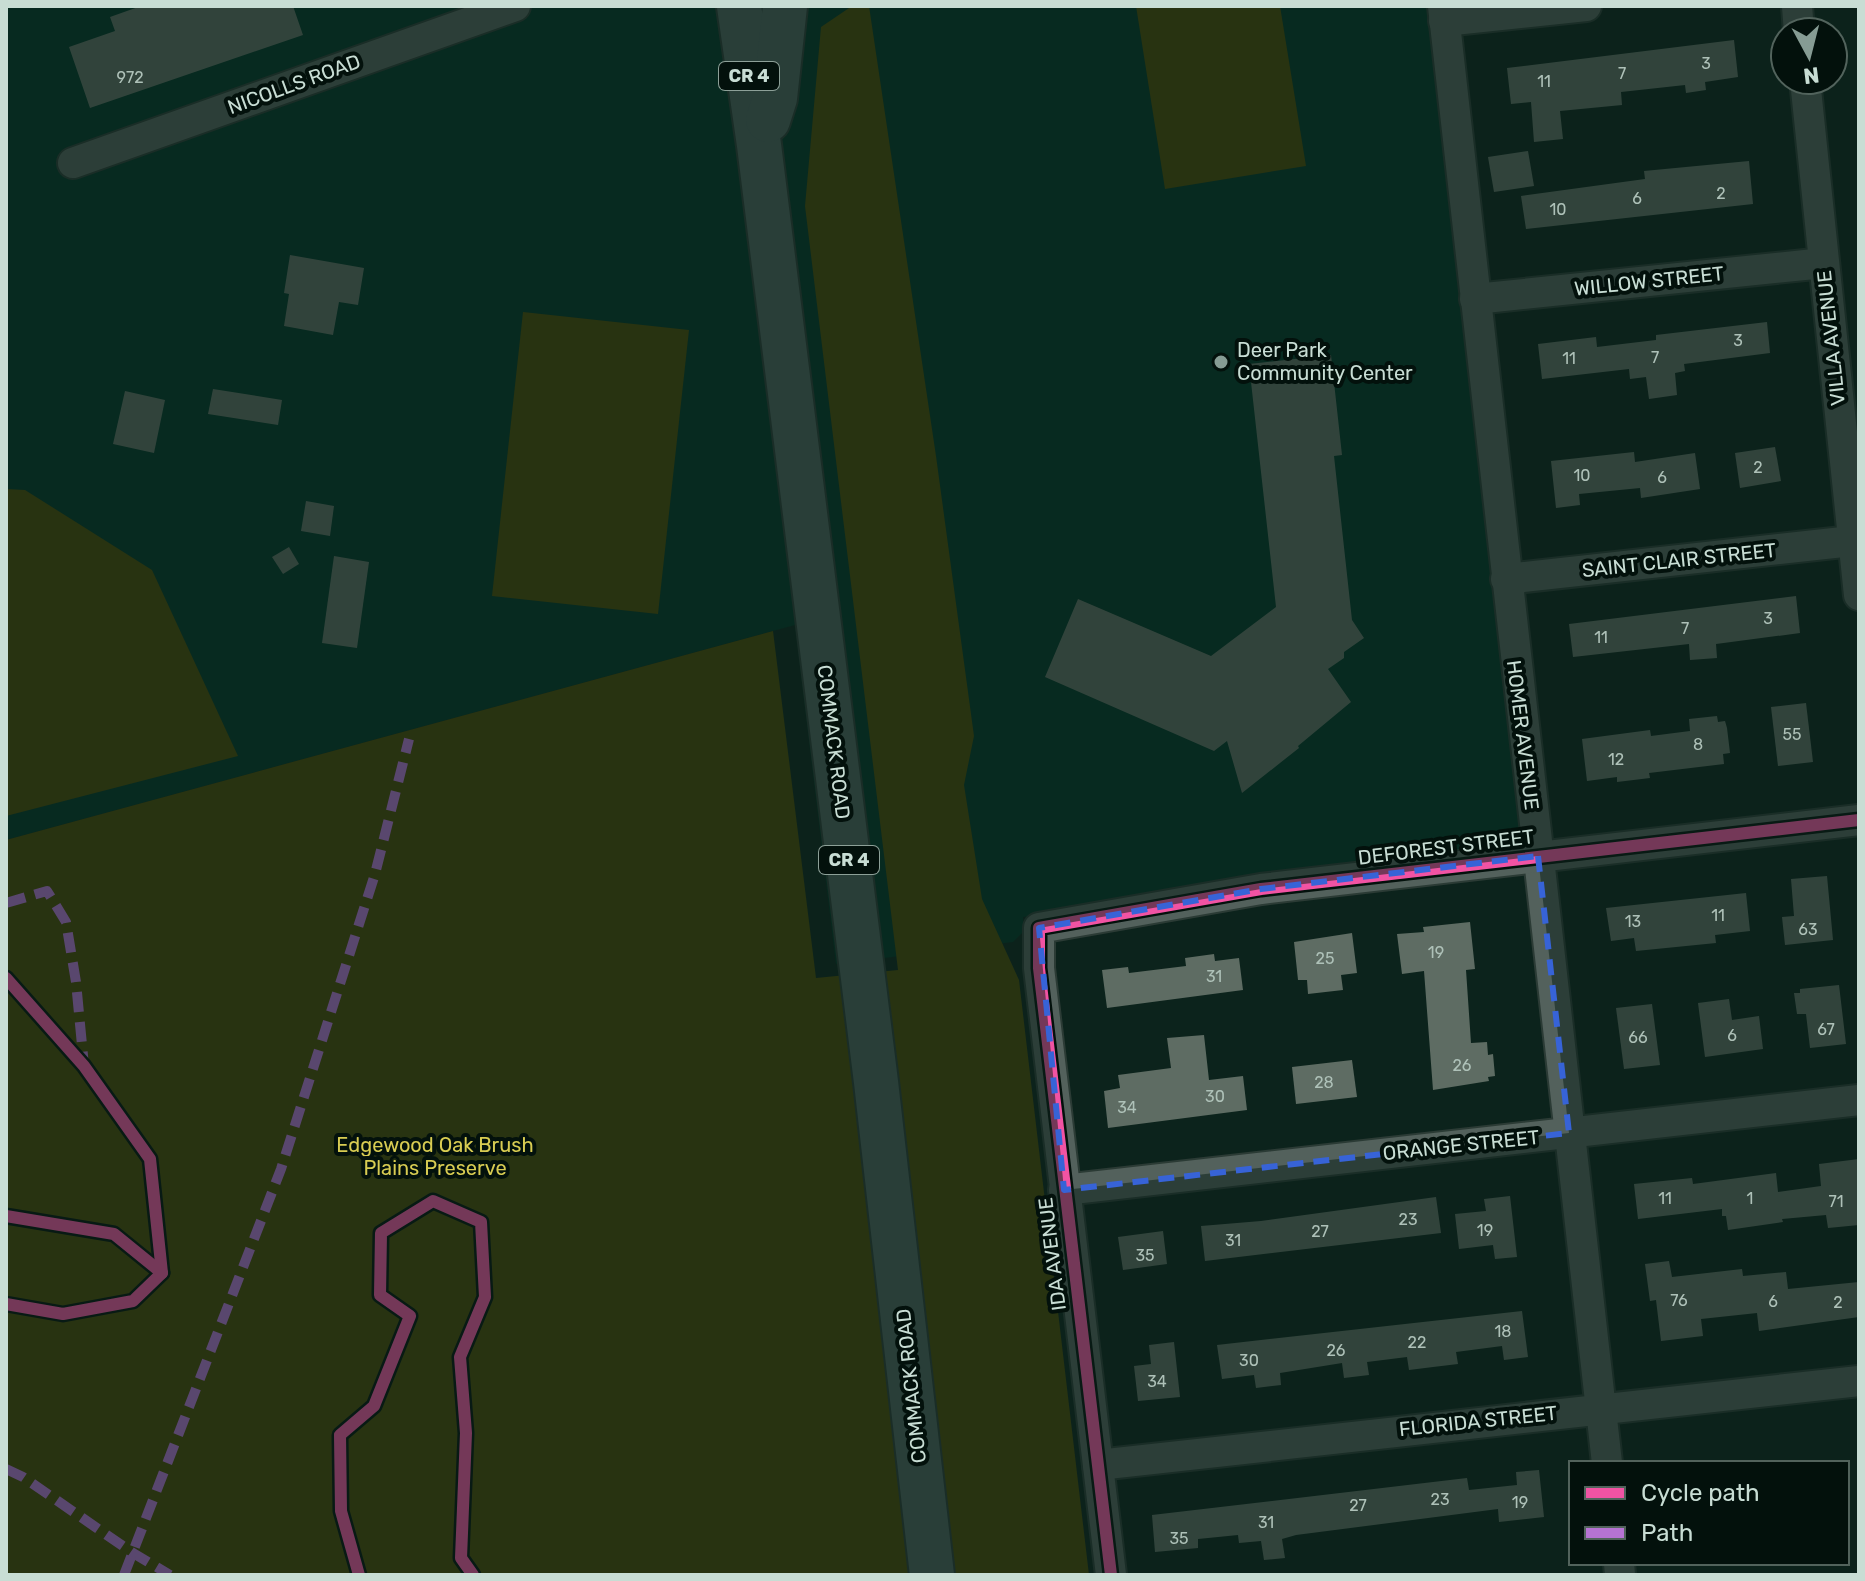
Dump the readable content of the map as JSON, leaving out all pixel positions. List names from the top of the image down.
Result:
{
  "streets": {
    "main road": ["CR 4", "COMMACK ROAD"],
    "street": [
      "NICOLLS ROAD",
      "WILLOW STREET",
      "VILLA AVENUE",
      "SAINT CLAIR STREET",
      "HOMER AVENUE",
      "DEFOREST STREET",
      "ORANGE STREET",
      "IDA AVENUE",
      "FLORIDA STREET"
    ]
  },
  "crossings": [
    ["WILLOW STREET", "VILLA AVENUE"],
    ["WILLOW STREET", "HOMER AVENUE"],
    ["VILLA AVENUE", "SAINT CLAIR STREET"],
    ["SAINT CLAIR STREET", "HOMER AVENUE"],
    ["HOMER AVENUE", "DEFOREST STREET"],
    ["HOMER AVENUE", "ORANGE STREET"],
    ["HOMER AVENUE", "FLORIDA STREET"],
    ["DEFOREST STREET", "IDA AVENUE"],
    ["ORANGE STREET", "IDA AVENUE"],
    ["IDA AVENUE", "FLORIDA STREET"]
  ],
  "parks": ["Edgewood Oak Brush Plains Preserve"],
  "places": ["Deer Park Community Center"],
  "house_numbers": [
    "3",
    "7",
    "972",
    "11",
    "2",
    "6",
    "10",
    "3",
    "7",
    "11",
    "2",
    "10",
    "6",
    "3",
    "7",
    "11",
    "55",
    "8",
    "12",
    "11",
    "13",
    "63",
    "19",
    "25",
    "31",
    "67",
    "6",
    "66",
    "26",
    "28",
    "30",
    "34",
    "11",
    "1",
    "71",
    "23",
    "19",
    "27",
    "31",
    "35",
    "76",
    "6",
    "2",
    "18",
    "22",
    "26",
    "30",
    "34",
    "23",
    "19",
    "27",
    "31",
    "35"
  ],
  "legend": ["Cycle path", "Path"],
  "north": "bottom"
}
